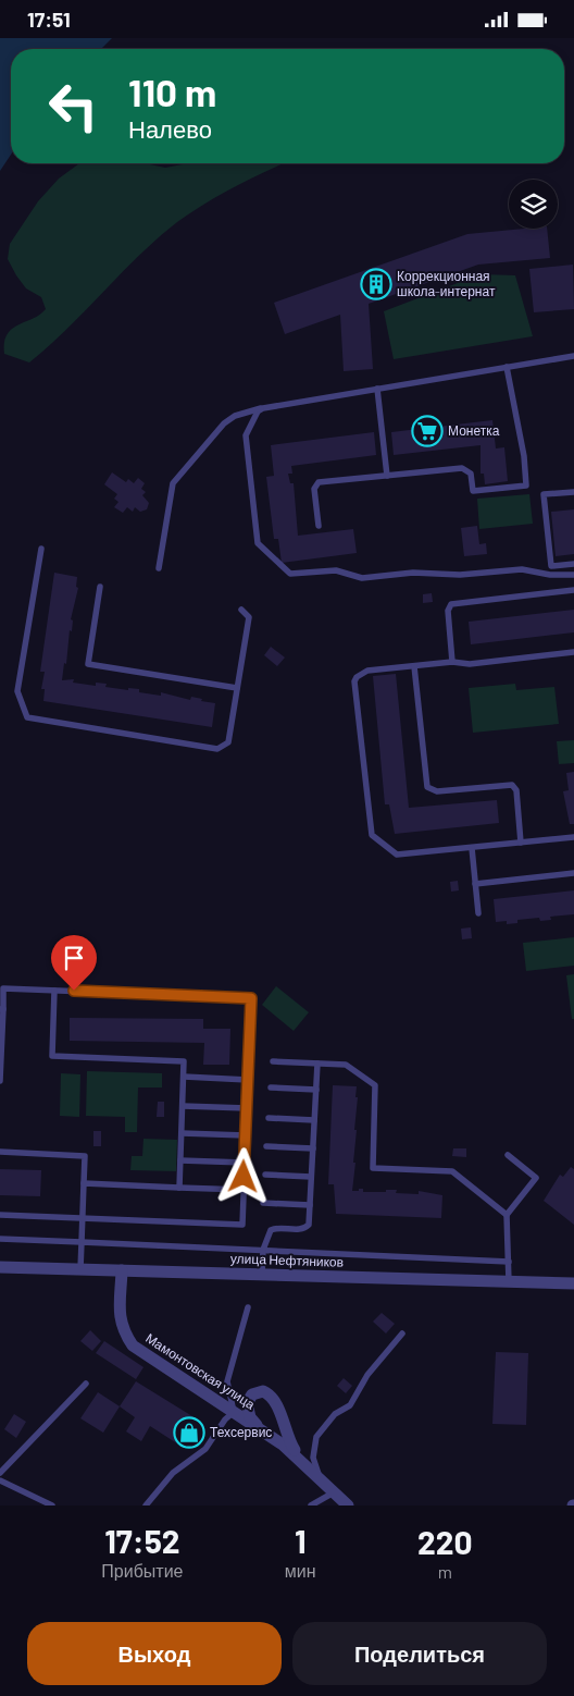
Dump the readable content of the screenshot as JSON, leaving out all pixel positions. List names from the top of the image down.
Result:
{
  "streets": {
    "street": ["улица Нефтяников", "Мамонтовская улица"]
  },
  "crossings": [
    ["улица Нефтяников", "Мамонтовская улица"]
  ],
  "places": {
    "building": ["Коррекционная школа-интернат"],
    "supermarket": ["Монетка"],
    "shop": ["Техсервис"]
  },
  "page": {
    "status": "17:51",
    "turn": ["110 m", "Налево"],
    "eta": [
      "17:52",
      "Прибытие",
      "1",
      "мин",
      "220",
      "m"
    ],
    "buttons": ["Выход", "Поделиться"]
  }
}
